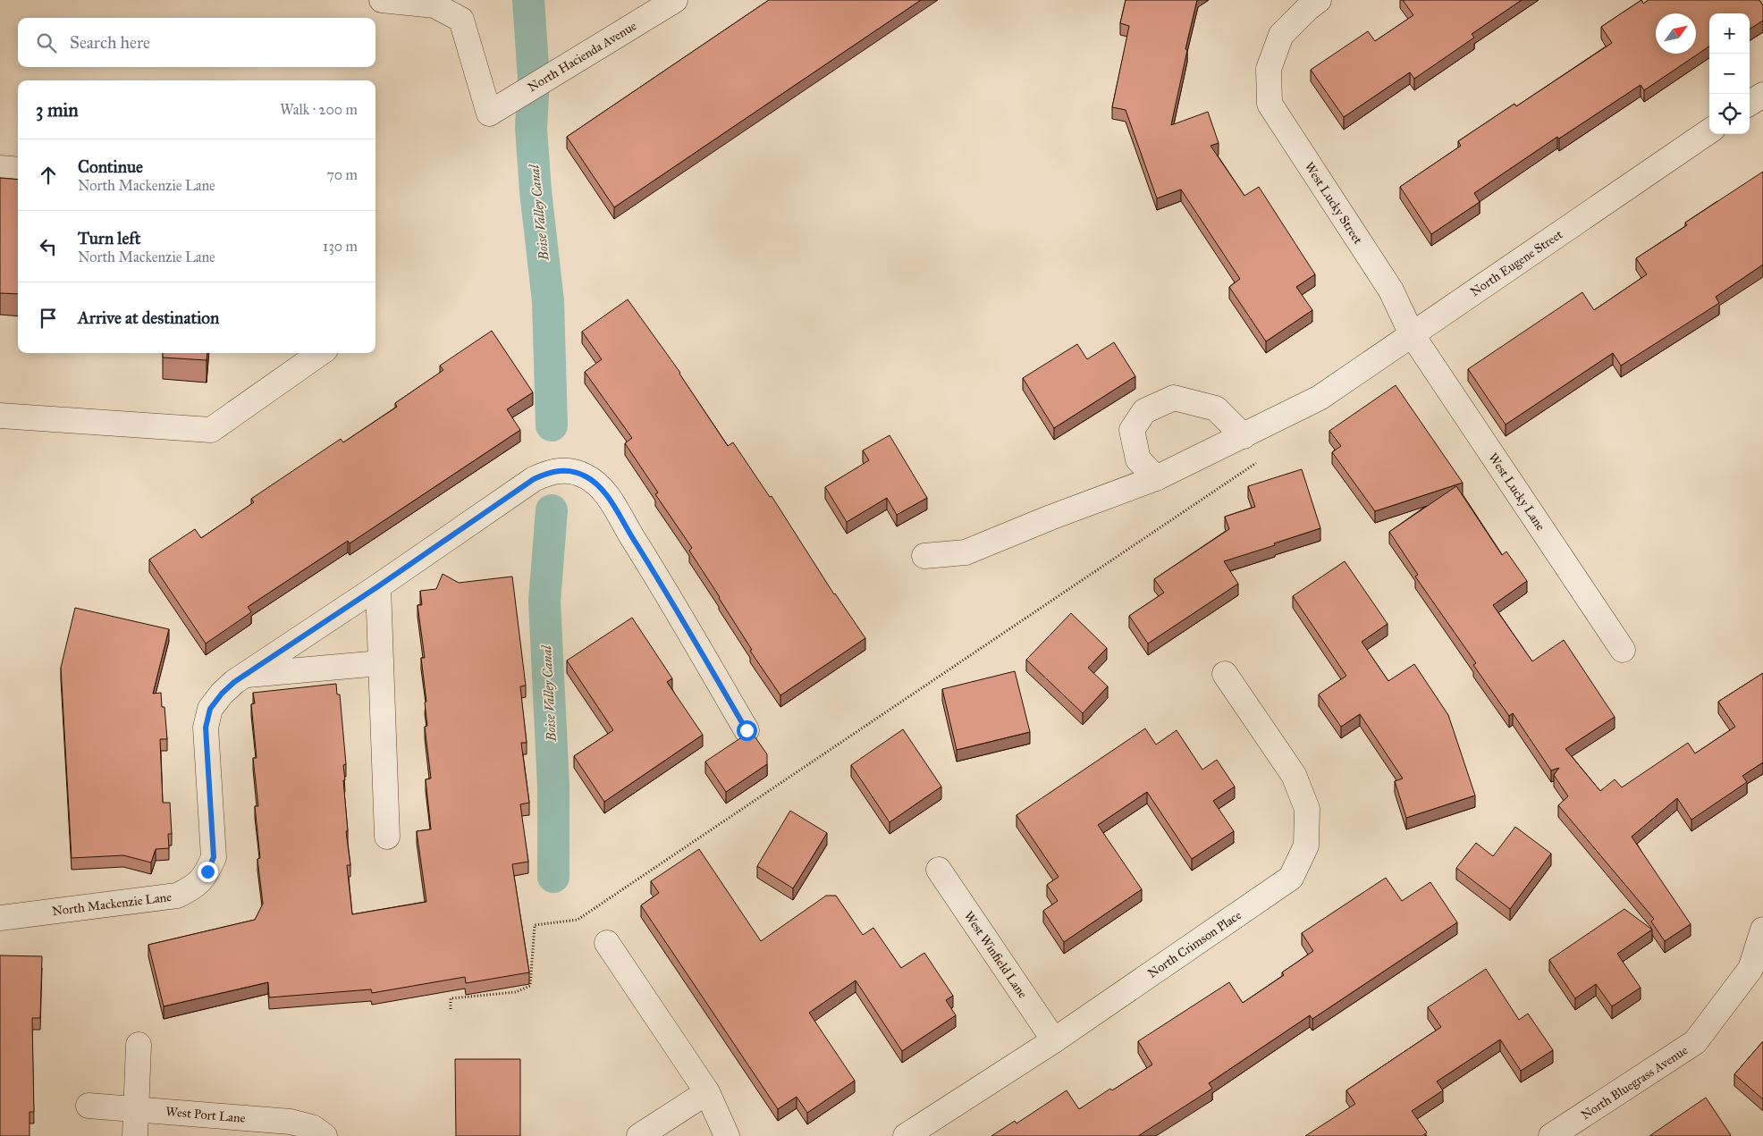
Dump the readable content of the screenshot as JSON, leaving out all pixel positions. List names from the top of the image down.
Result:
{
  "streets": {
    "street": [
      "North Hacienda Avenue",
      "West Lucky Street",
      "North Eugene Street",
      "West Lucky Lane",
      "North Mackenzie Lane",
      "North Crimson Place",
      "West Winfield Lane",
      "North Bluegrass Avenue",
      "West Port Lane"
    ]
  },
  "crossings": [
    ["West Lucky Street", "North Eugene Street"],
    ["West Lucky Street", "West Lucky Lane"],
    ["North Eugene Street", "West Lucky Lane"],
    ["North Crimson Place", "West Winfield Lane"]
  ],
  "water": ["Boise Valley Canal"],
  "north": "top right",
  "page": {
    "map_buttons": ["+", "−"],
    "search": "Search here",
    "heading": ["3 min", "Walk · 200 m"],
    "list": [
      ["Continue", "North Mackenzie Lane", "70 m"],
      ["Turn left", "North Mackenzie Lane", "130 m"],
      "Arrive at destination"
    ]
  }
}
